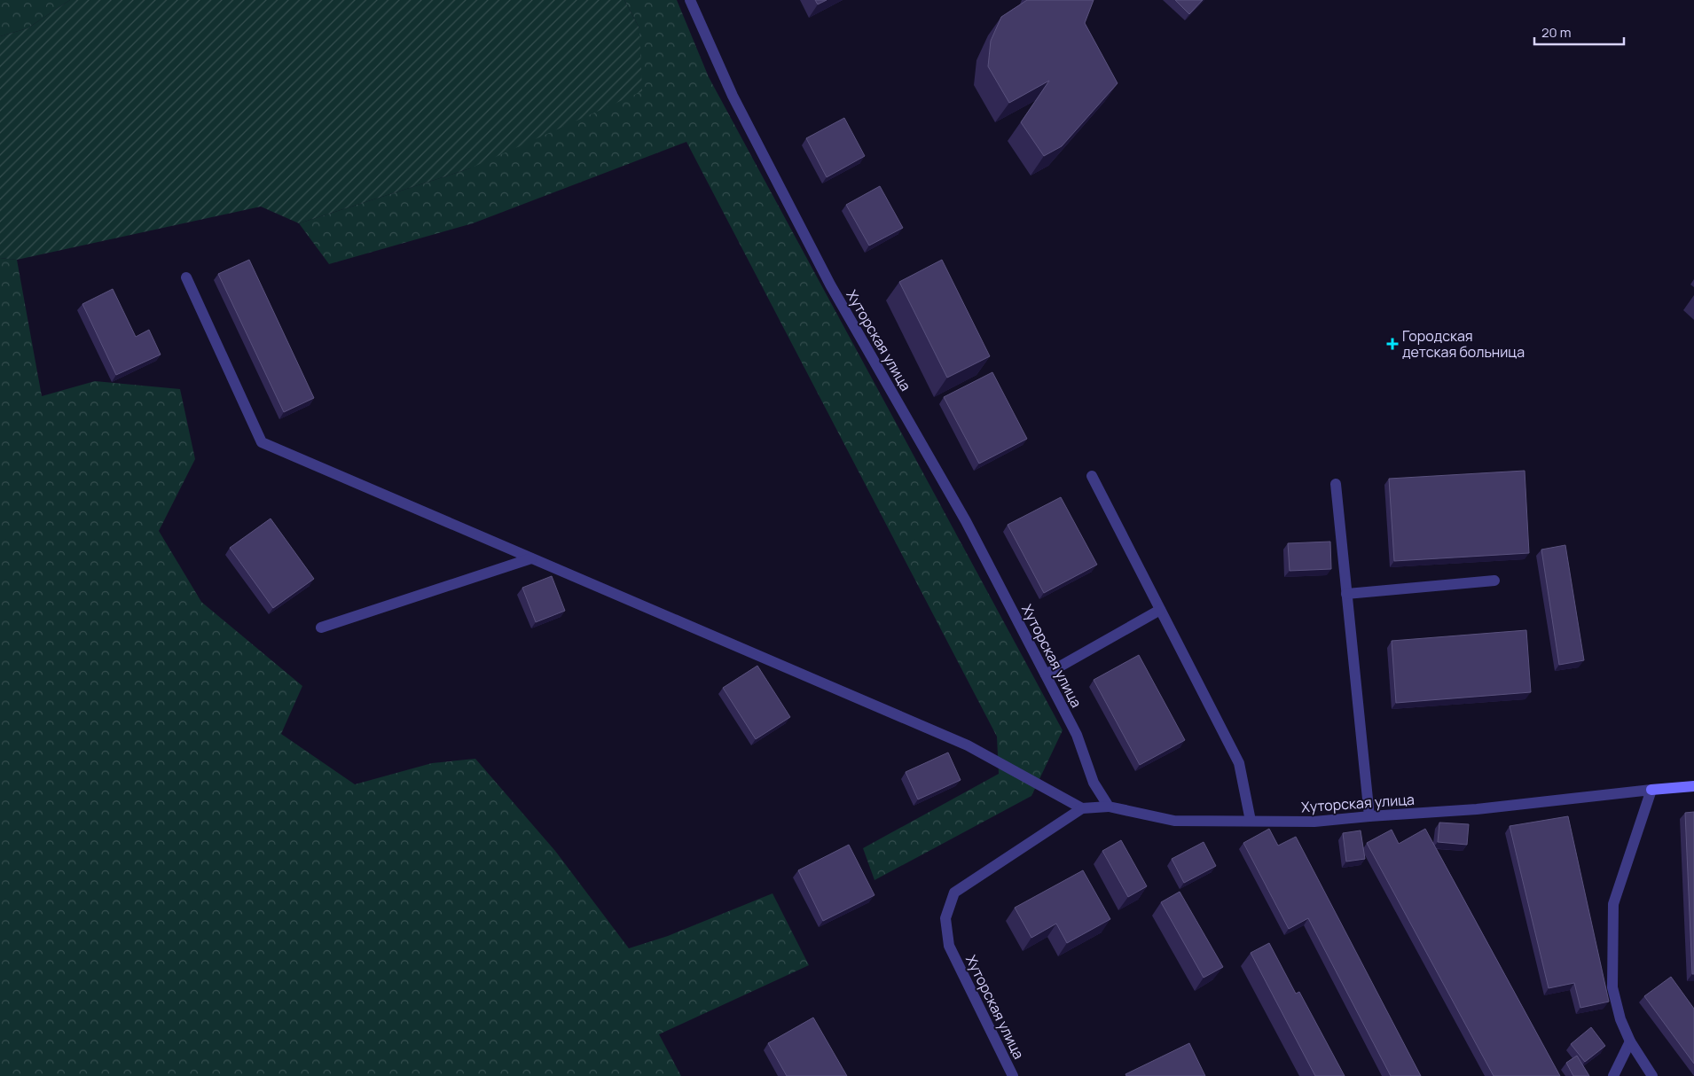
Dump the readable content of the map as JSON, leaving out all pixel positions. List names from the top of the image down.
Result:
{
  "streets": {
    "street": ["Хуторская улица"]
  },
  "places": {
    "health": ["Городская детская больница"]
  },
  "scale_bar": "20 m"
}
